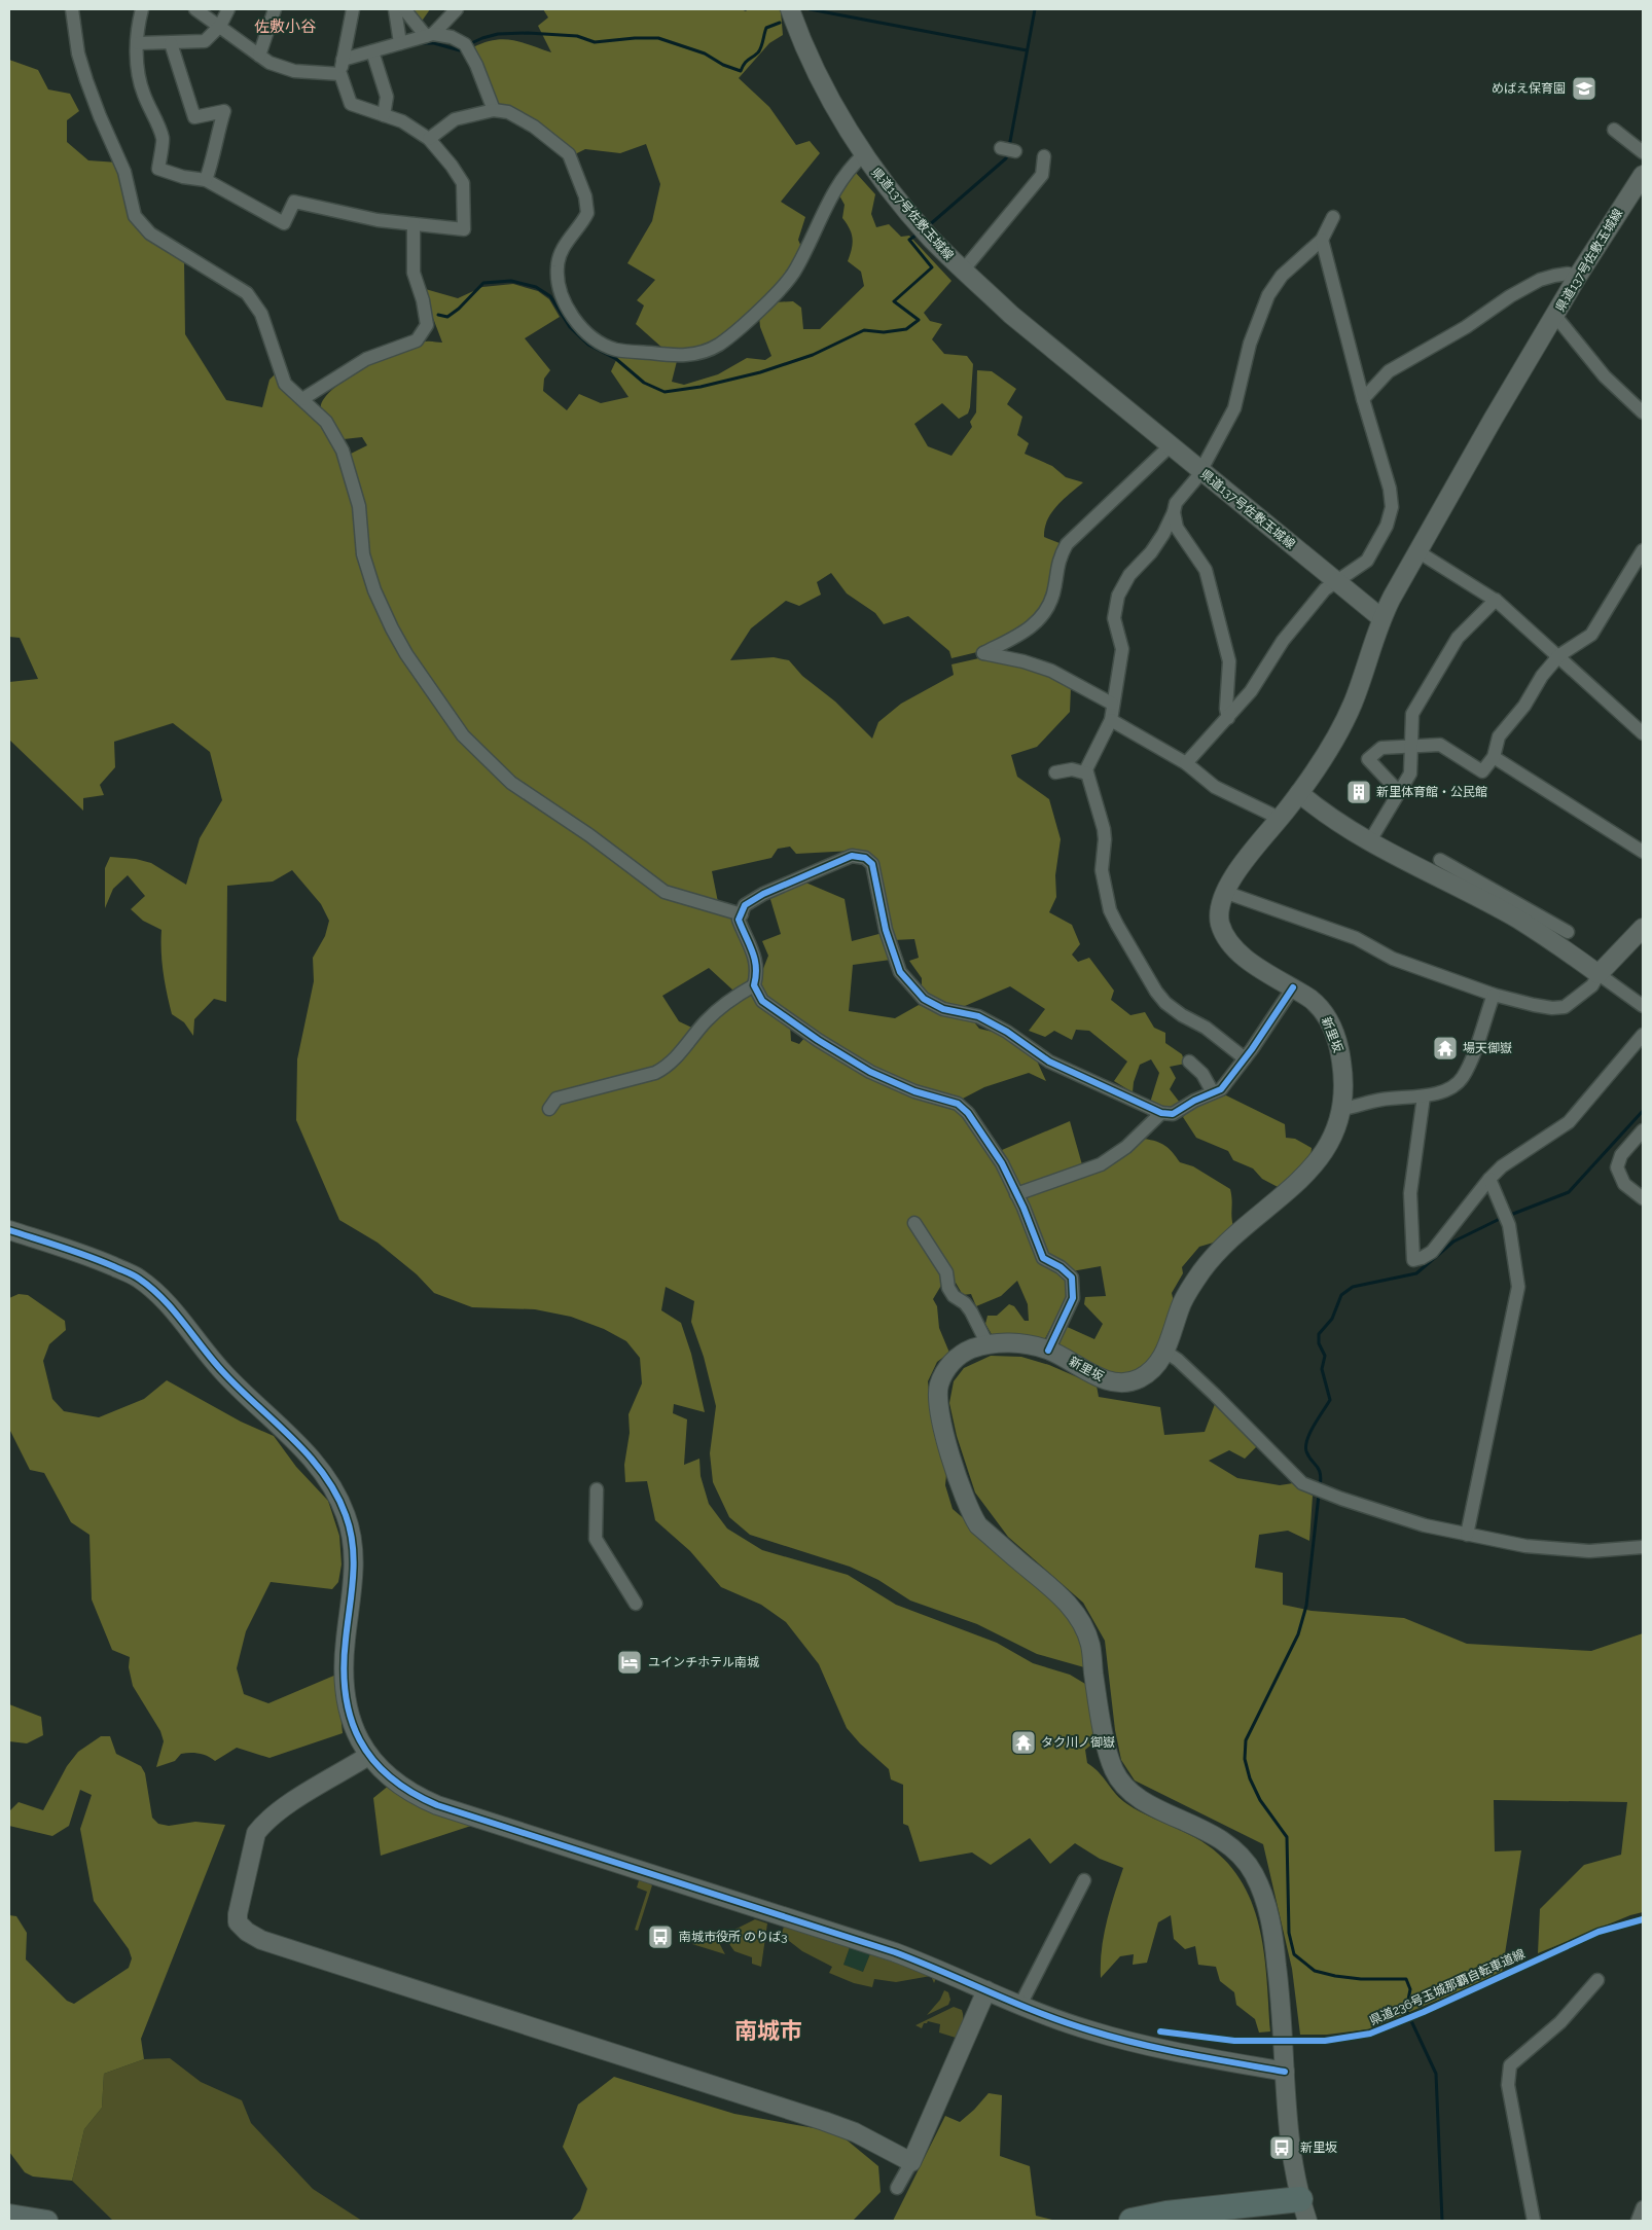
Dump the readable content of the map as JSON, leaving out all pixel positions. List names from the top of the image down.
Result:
{
  "streets": {
    "main road": ["県道137号佐敷玉城線", "新里坂"],
    "cycle path": ["県道236号玉城那覇自転車道線"]
  },
  "crossings": [
    ["県道137号佐敷玉城線", "新里坂"]
  ],
  "districts": ["佐敷小谷", "南城市"],
  "places": {
    "school or university": ["めばえ保育園"],
    "building": ["新里体育館・公民館"],
    "temple": ["場天御嶽", "タク川ノ御嶽"],
    "hotel": ["ユインチホテル南城"],
    "bus stop": ["南城市役所 のりば3", "新里坂"]
  }
}
